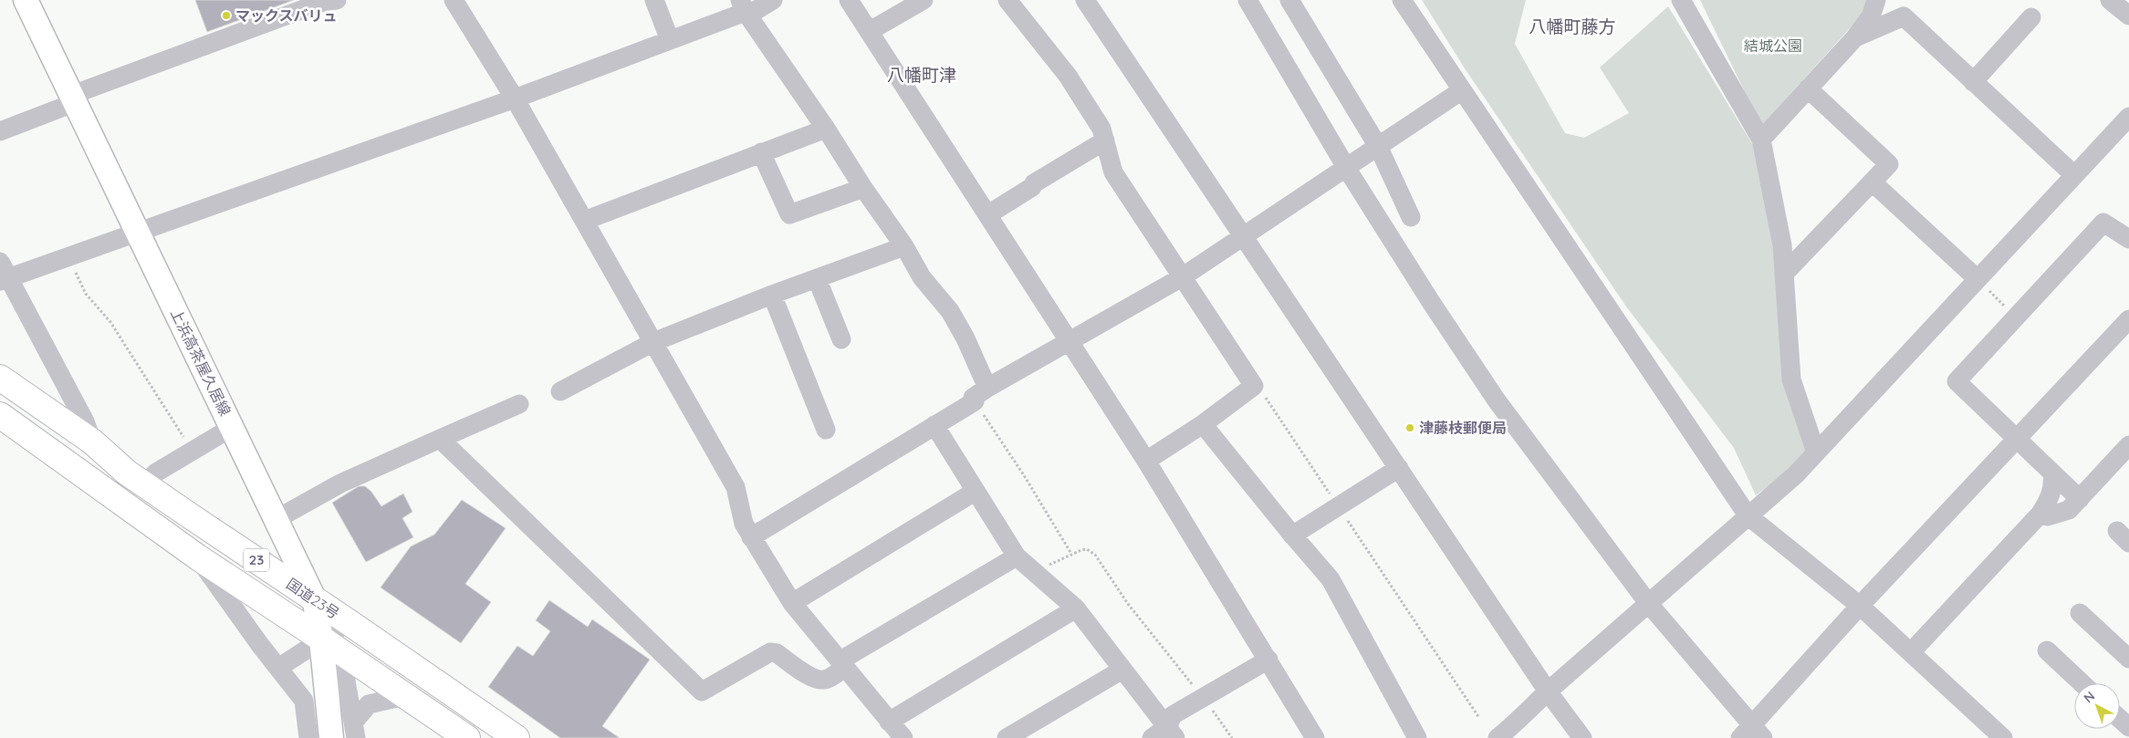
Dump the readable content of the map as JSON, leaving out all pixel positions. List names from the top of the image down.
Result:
{
  "streets": {
    "highway": ["23", "国道23号"],
    "main road": ["上浜高茶屋久居線"]
  },
  "crossings": [
    ["上浜高茶屋久居線", "国道23号"]
  ],
  "districts": ["八幡町藤方", "八幡町津"],
  "parks": ["結城公園"],
  "places": ["マックスバリュ", "津藤枝郵便局"],
  "north": "top left"
}
